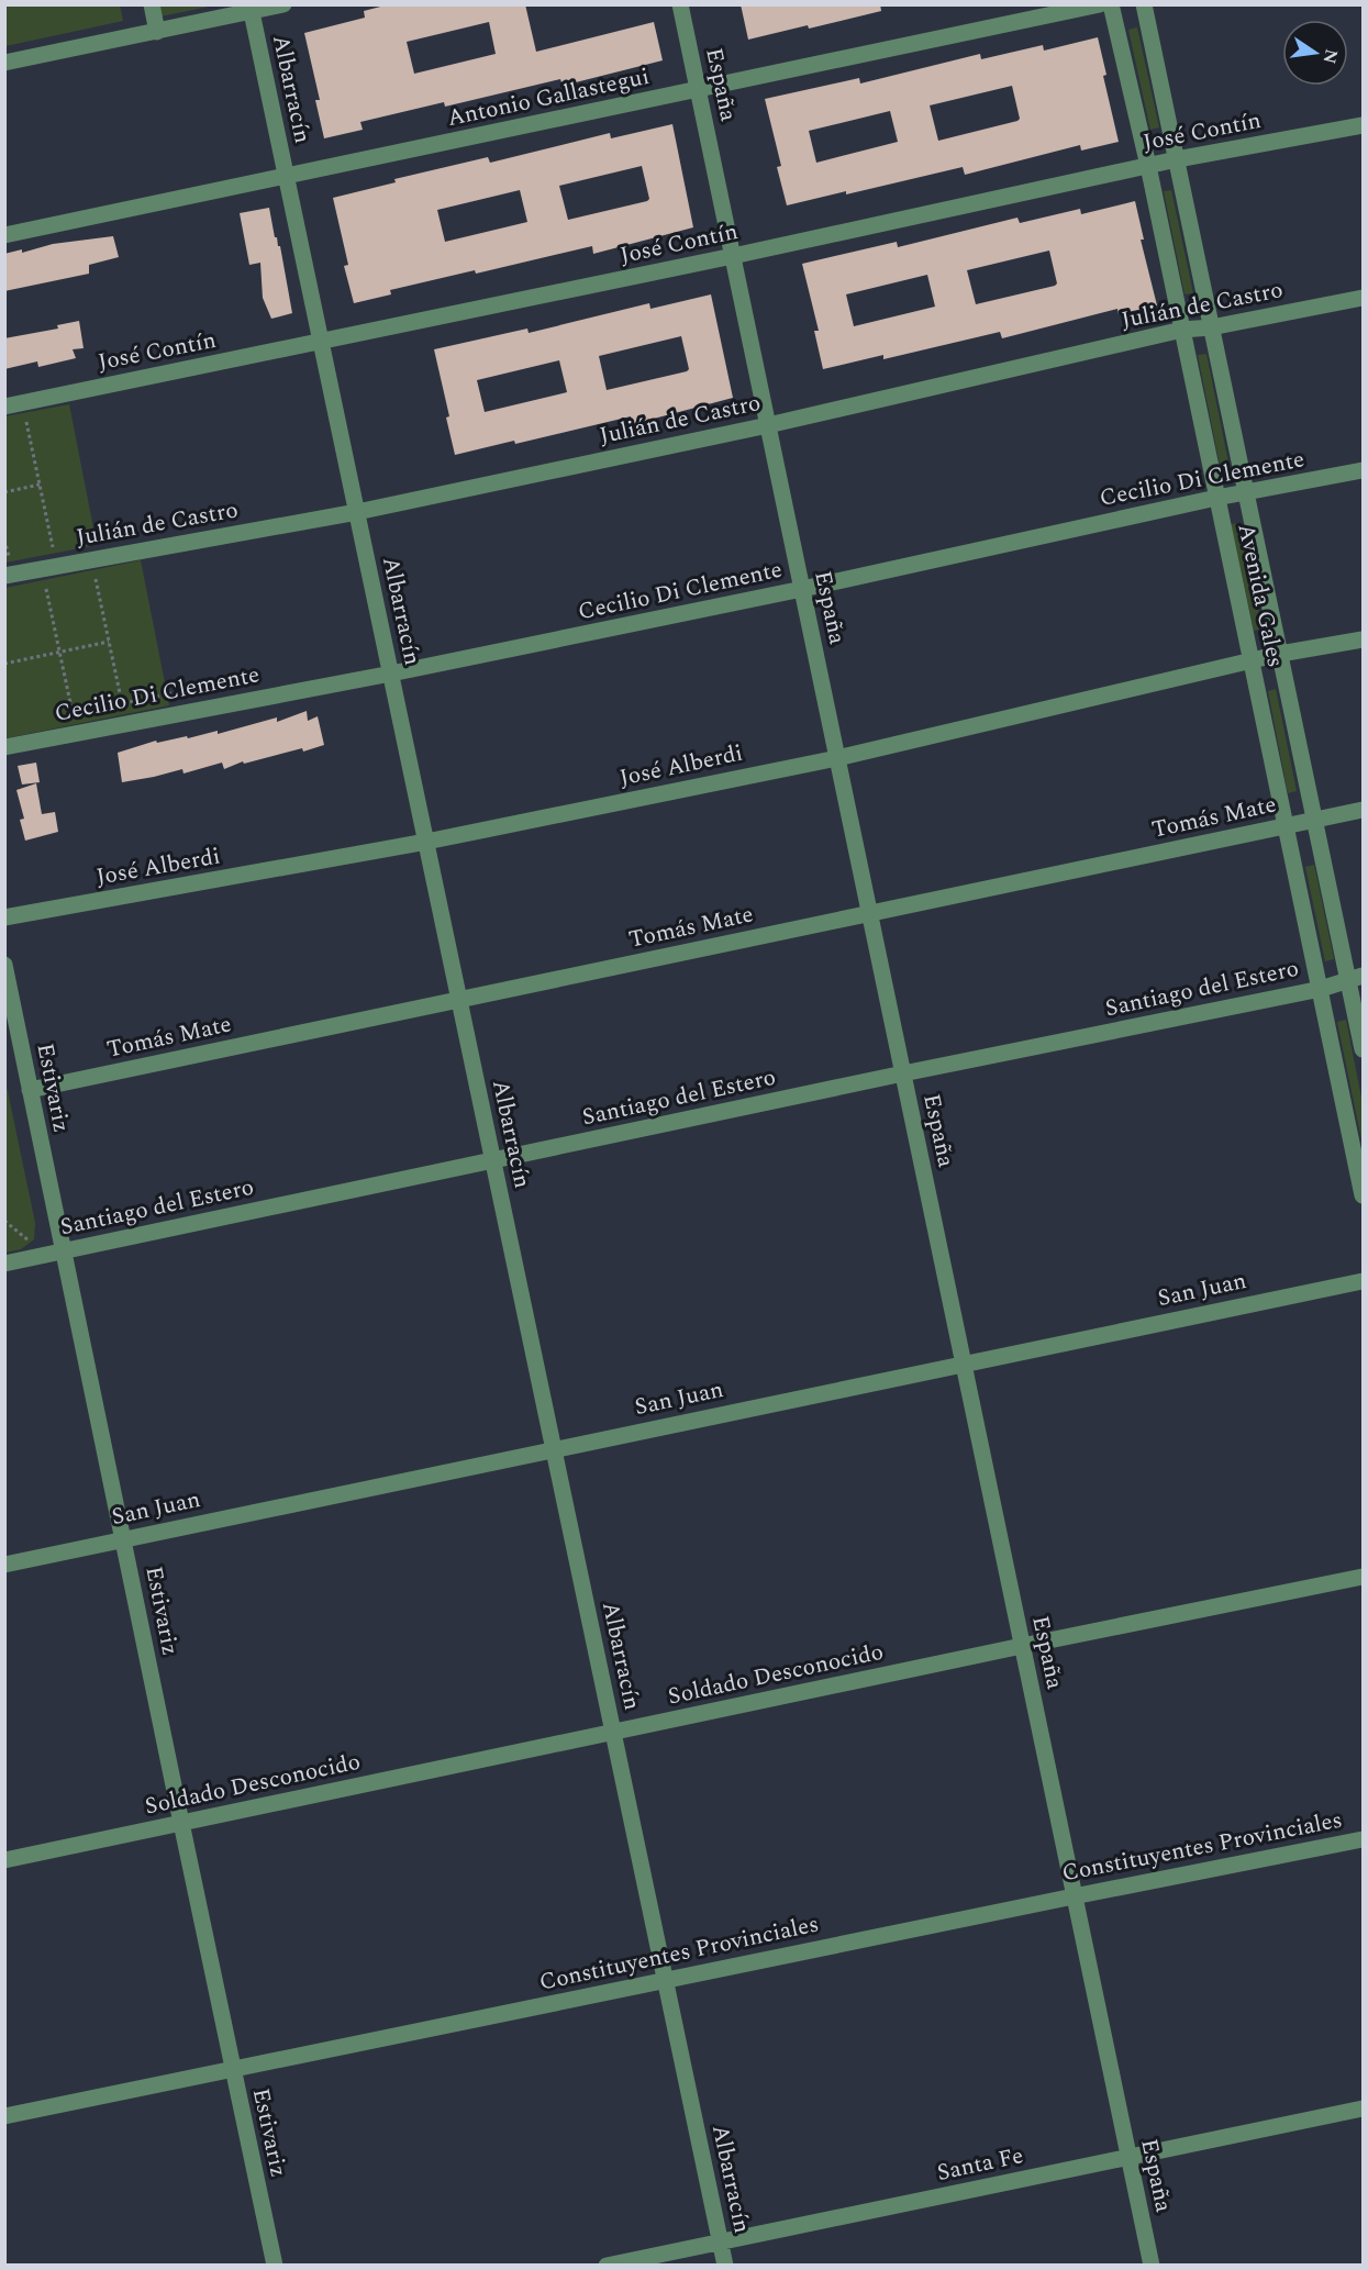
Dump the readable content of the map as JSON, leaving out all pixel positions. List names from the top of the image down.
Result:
{
  "streets": {
    "street": [
      "España",
      "Albarracín",
      "Antonio Gallastegui",
      "José Contín",
      "Julián de Castro",
      "Cecilio Di Clemente",
      "Avenida Gales",
      "José Alberdi",
      "Tomás Mate",
      "Santiago del Estero",
      "Estivariz",
      "San Juan",
      "Soldado Desconocido",
      "Constituyentes Provinciales",
      "Santa Fe"
    ]
  },
  "crossings": [
    ["España", "Antonio Gallastegui"],
    ["España", "José Contín"],
    ["España", "Julián de Castro"],
    ["España", "Cecilio Di Clemente"],
    ["España", "José Alberdi"],
    ["España", "Tomás Mate"],
    ["España", "Santiago del Estero"],
    ["España", "San Juan"],
    ["España", "Soldado Desconocido"],
    ["España", "Constituyentes Provinciales"],
    ["España", "Santa Fe"],
    ["Albarracín", "Antonio Gallastegui"],
    ["Albarracín", "José Contín"],
    ["Albarracín", "Julián de Castro"],
    ["Albarracín", "Cecilio Di Clemente"],
    ["Albarracín", "José Alberdi"],
    ["Albarracín", "Tomás Mate"],
    ["Albarracín", "Santiago del Estero"],
    ["Albarracín", "San Juan"],
    ["Albarracín", "Soldado Desconocido"],
    ["Albarracín", "Constituyentes Provinciales"],
    ["Albarracín", "Santa Fe"],
    ["José Contín", "Avenida Gales"],
    ["Julián de Castro", "Avenida Gales"],
    ["Cecilio Di Clemente", "Avenida Gales"],
    ["Avenida Gales", "José Alberdi"],
    ["Avenida Gales", "Tomás Mate"],
    ["Avenida Gales", "Santiago del Estero"],
    ["Tomás Mate", "Estivariz"],
    ["Santiago del Estero", "Estivariz"],
    ["Estivariz", "San Juan"],
    ["Estivariz", "Soldado Desconocido"],
    ["Estivariz", "Constituyentes Provinciales"]
  ],
  "north": "right"
}
